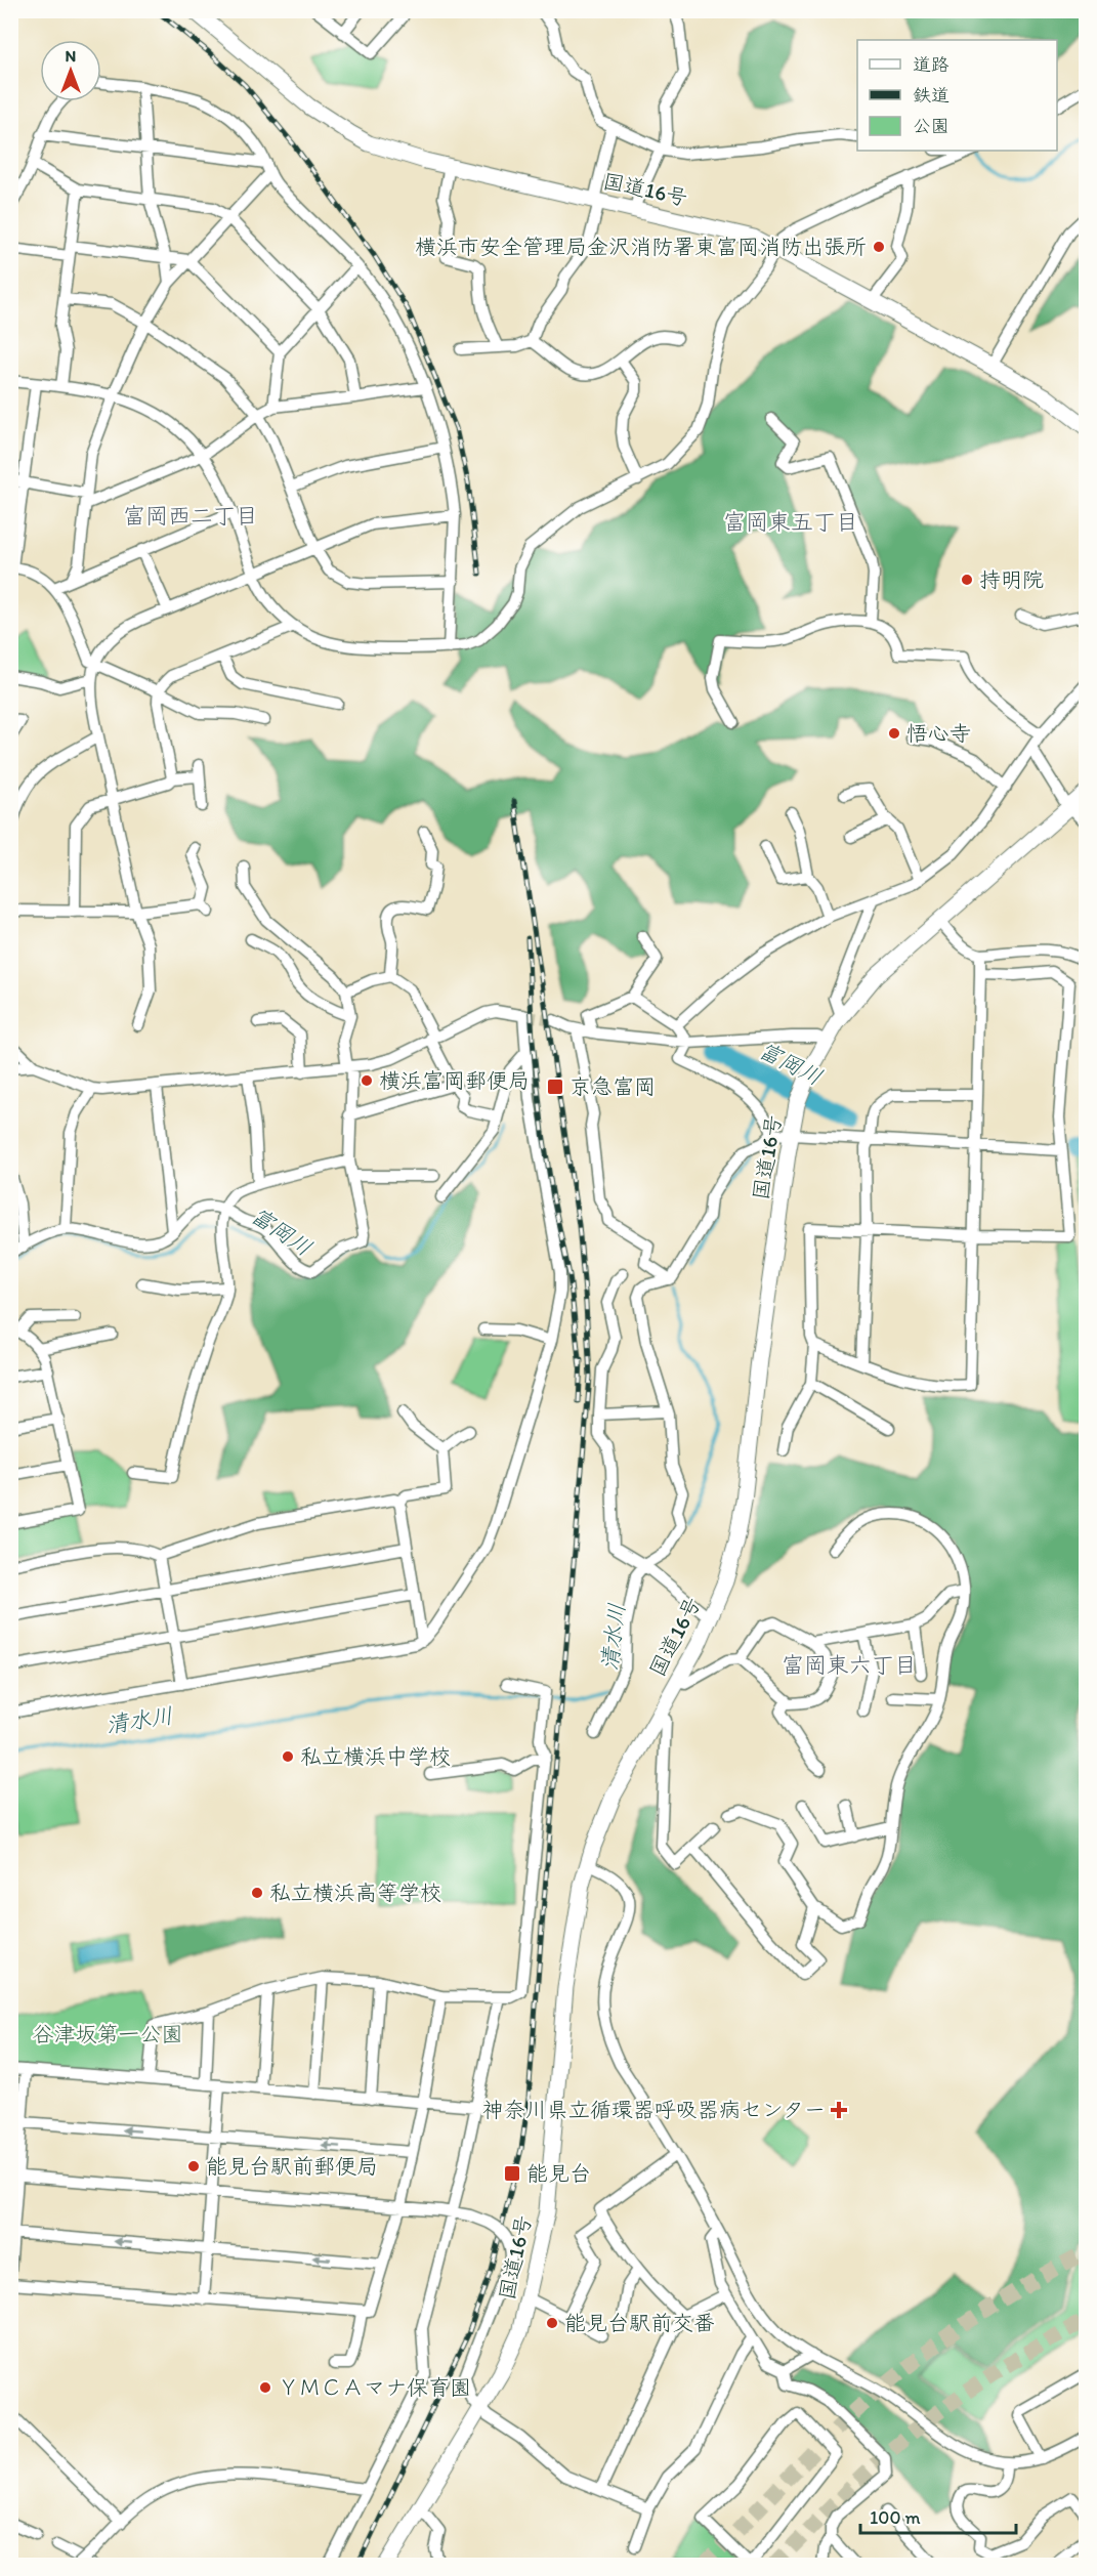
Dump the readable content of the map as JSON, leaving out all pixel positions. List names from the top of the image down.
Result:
{
  "streets": {
    "highway": ["国道16号"]
  },
  "districts": ["富岡西二丁目", "富岡東五丁目", "富岡東六丁目"],
  "water": ["富岡川", "清水川"],
  "parks": ["谷津坂第一公園"],
  "places": {
    "other": [
      "横浜市安全管理局金沢消防署東富岡消防出張所",
      "持明院",
      "悟心寺",
      "横浜富岡郵便局",
      "私立横浜中学校",
      "私立横浜高等学校",
      "能見台駅前郵便局",
      "能見台駅前交番",
      "ＹＭＣＡマナ保育園"
    ],
    "transit": ["京急富岡", "能見台"],
    "health": ["神奈川県立循環器呼吸器病センター"]
  },
  "legend": ["道路", "鉄道", "公園"],
  "scale_bar": "100 m",
  "north": "top"
}
